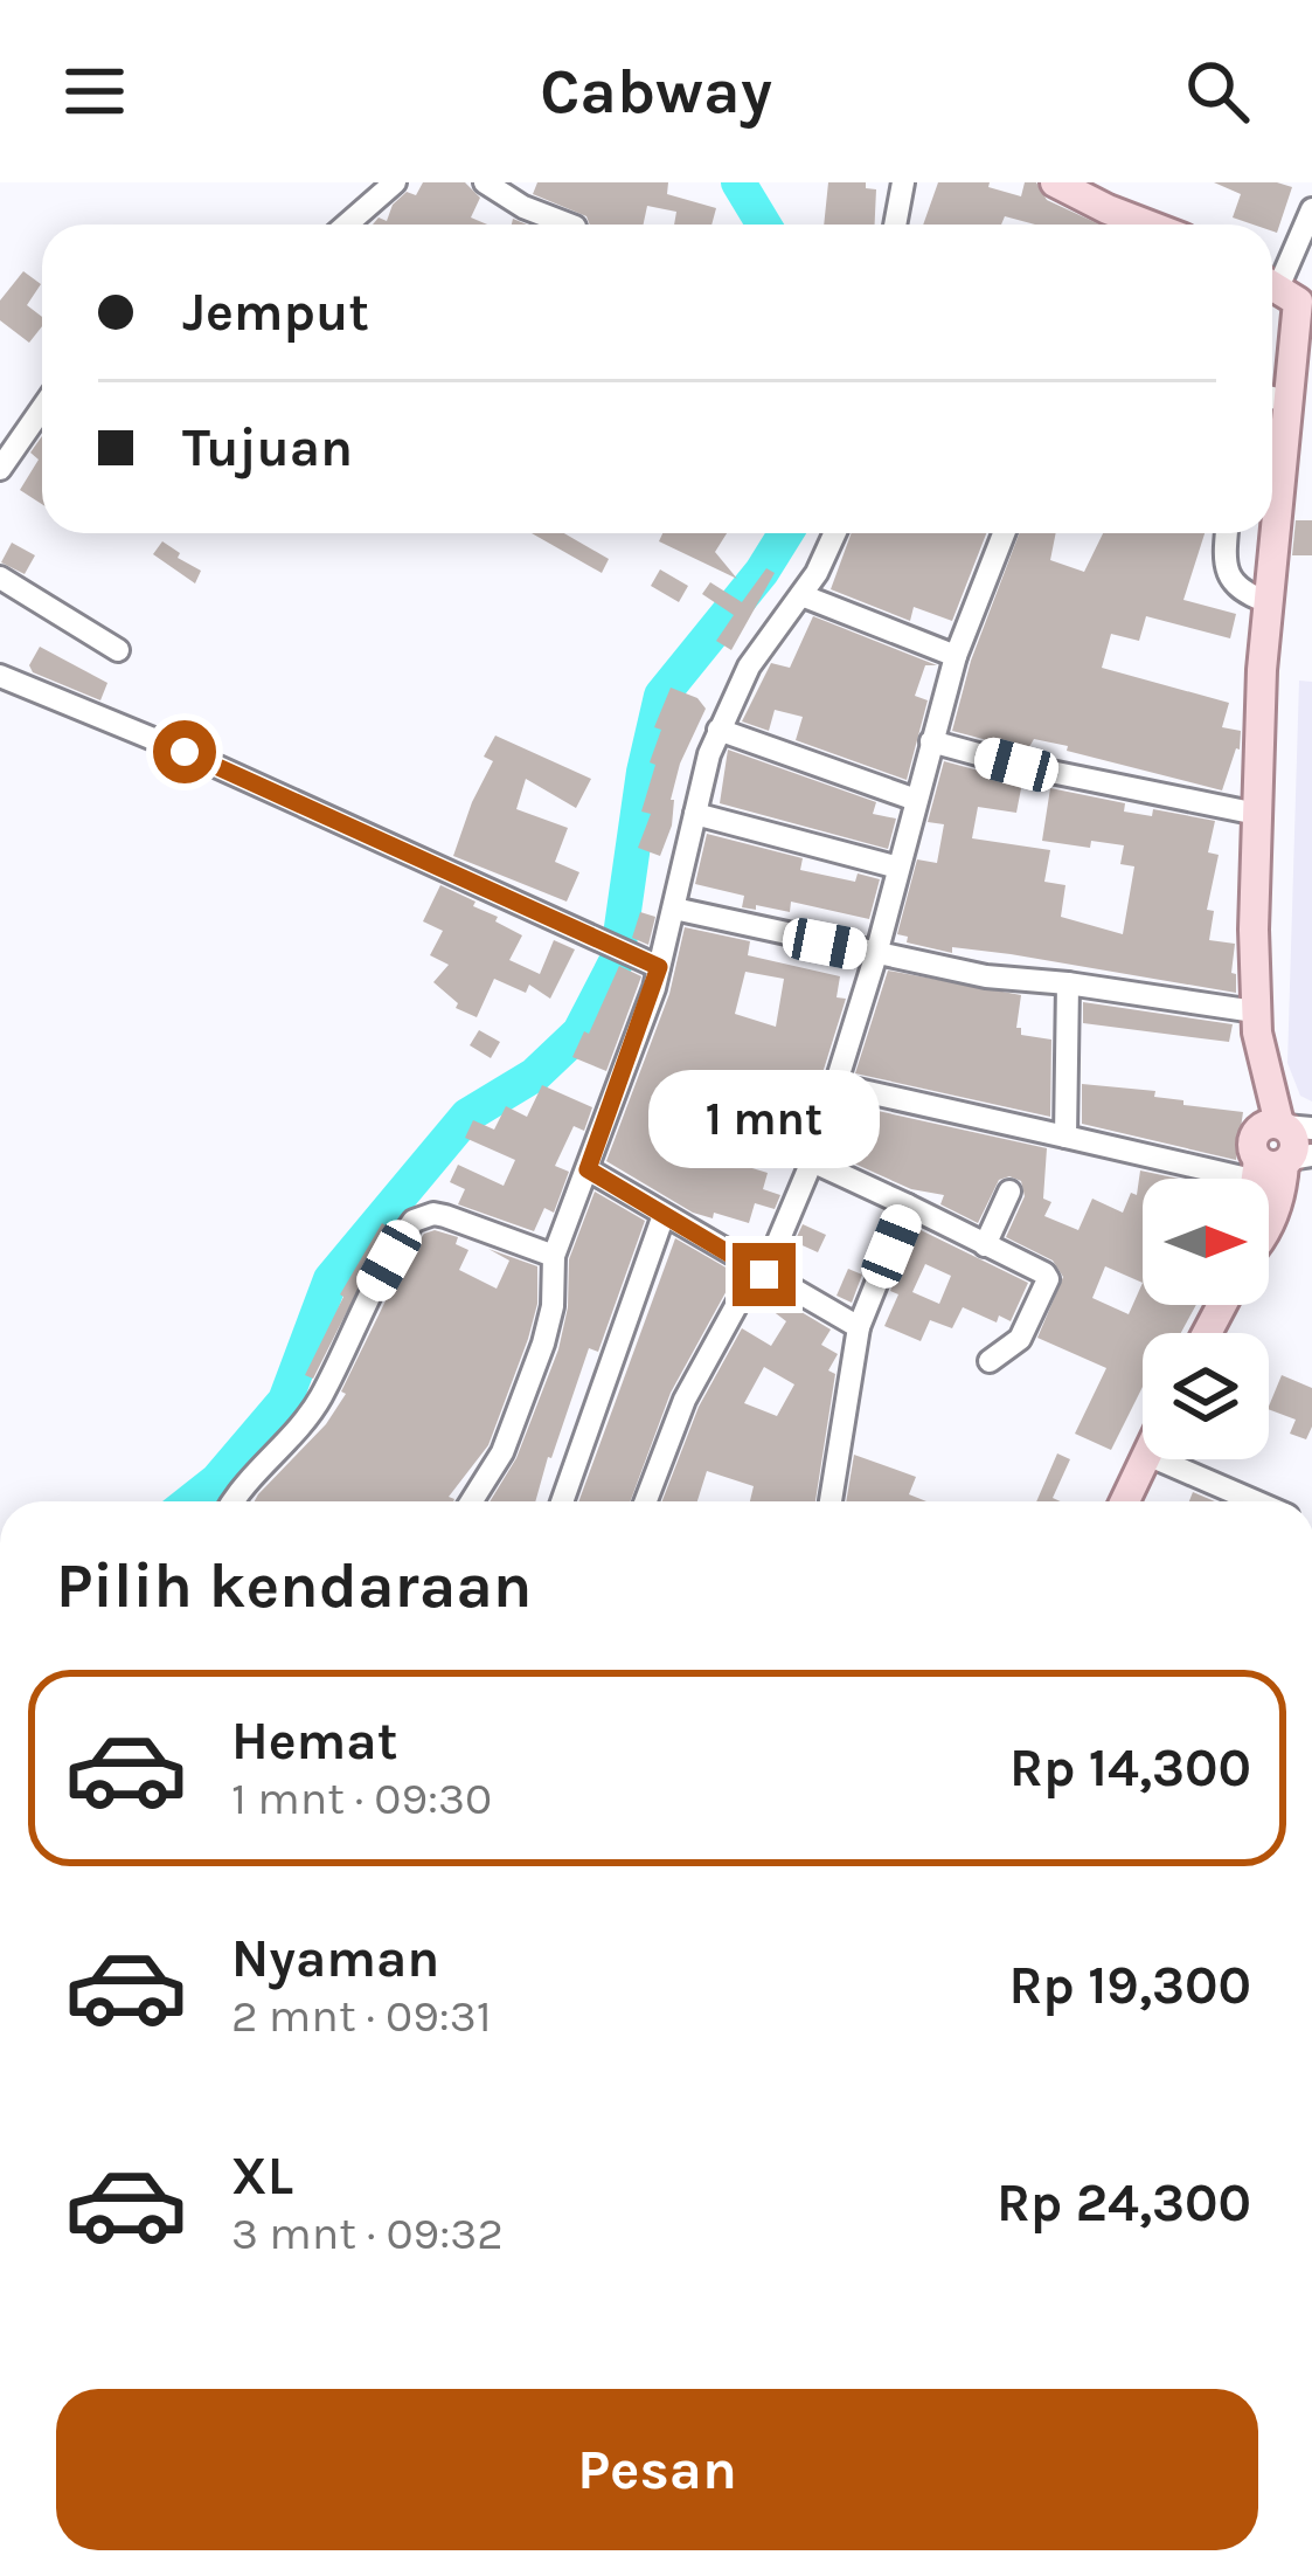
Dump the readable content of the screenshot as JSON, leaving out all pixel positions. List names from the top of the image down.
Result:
{
  "north": "right",
  "page": {
    "header": "Cabway",
    "banner": ["Jemput", "Tujuan"],
    "bubble": "1 mnt",
    "heading": "Pilih kendaraan",
    "list": [
      {
        "name": "Hemat",
        "note": "1 mnt · 09:30",
        "value": "Rp 14,300"
      },
      {
        "name": "Nyaman",
        "note": "2 mnt · 09:31",
        "value": "Rp 19,300"
      },
      {
        "name": "XL",
        "note": "3 mnt · 09:32",
        "value": "Rp 24,300"
      }
    ],
    "buttons": "Pesan"
  }
}
